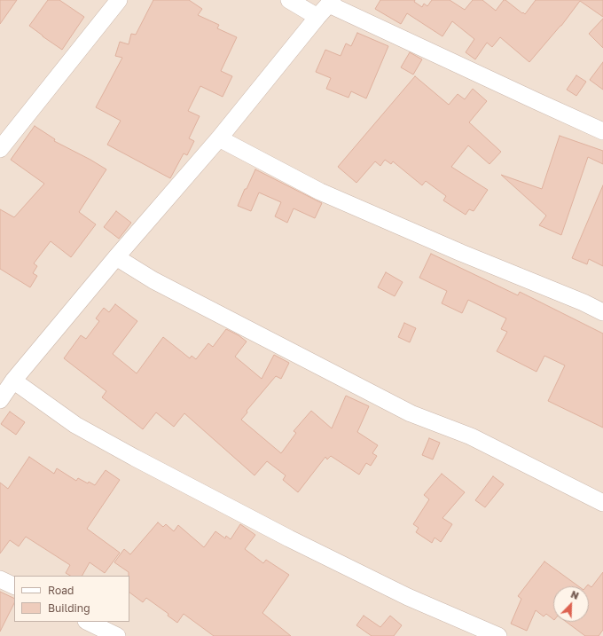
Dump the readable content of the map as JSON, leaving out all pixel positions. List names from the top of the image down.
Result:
{
  "legend": ["Road", "Building"],
  "north": "top right"
}
